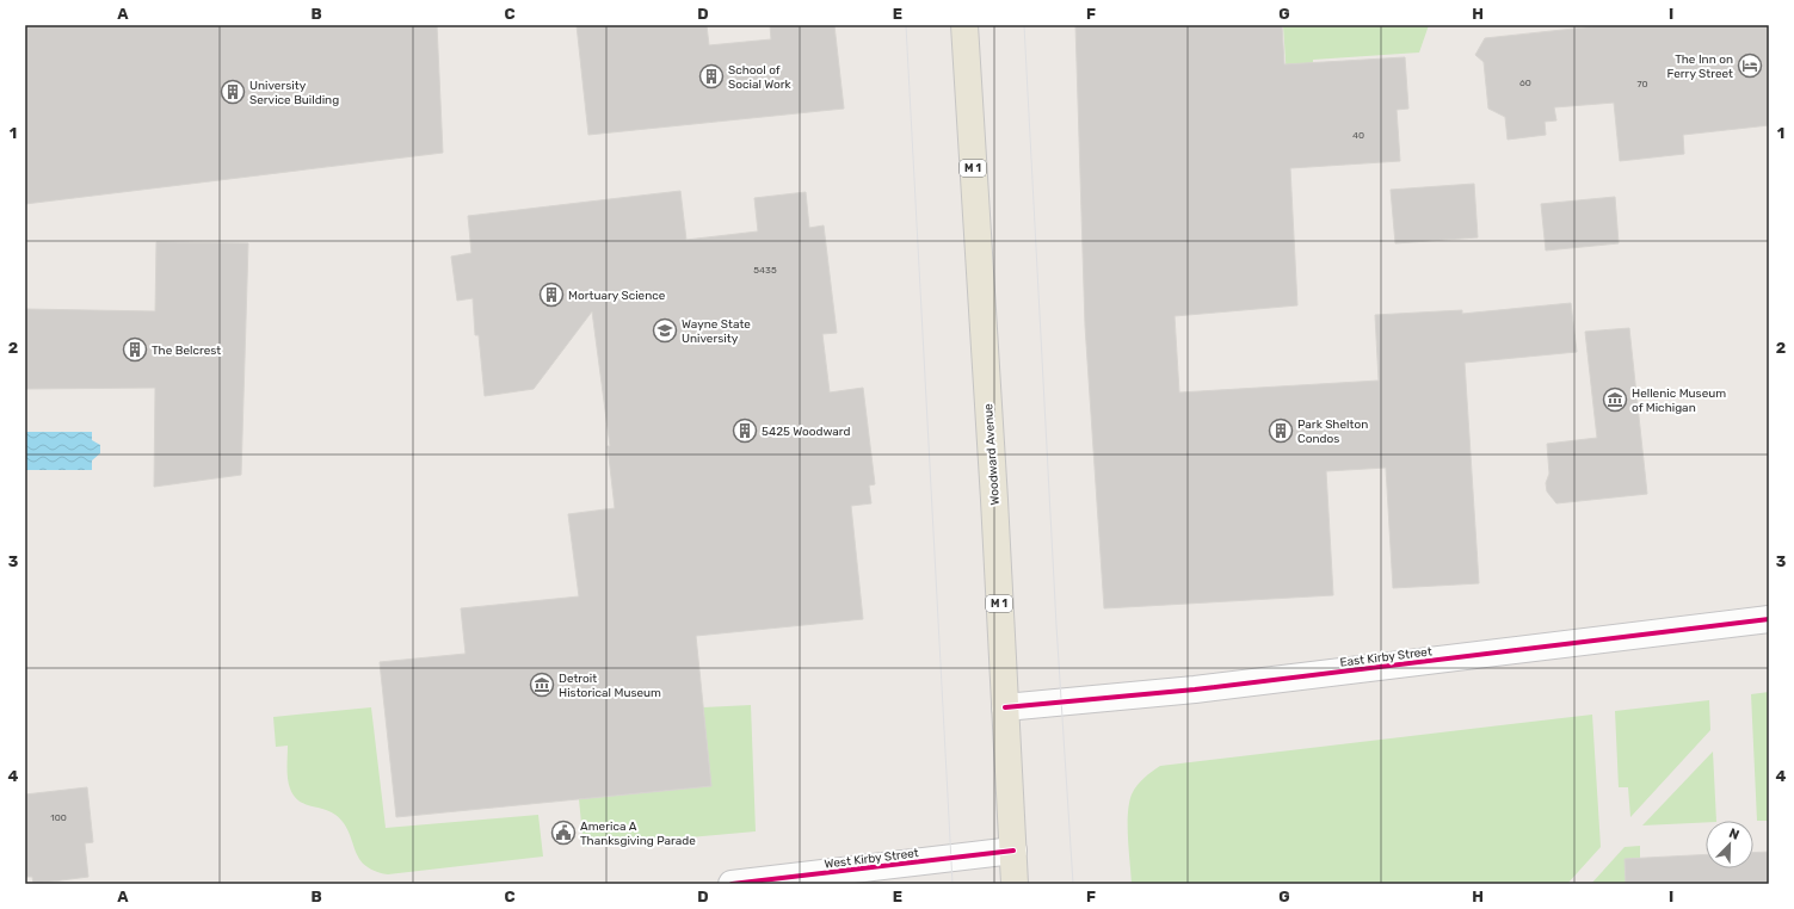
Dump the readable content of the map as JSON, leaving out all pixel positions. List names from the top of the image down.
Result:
{
  "streets": {
    "main road": ["M 1", "Woodward Avenue"],
    "street": ["East Kirby Street", "West Kirby Street"]
  },
  "crossings": [
    ["Woodward Avenue", "East Kirby Street"],
    ["Woodward Avenue", "West Kirby Street"]
  ],
  "places": {
    "hotel": ["The Inn on Ferry Street"],
    "building": [
      "School of Social Work",
      "University Service Building",
      "Mortuary Science",
      "The Belcrest",
      "5425 Woodward",
      "Park Shelton Condos"
    ],
    "school or university": ["Wayne State University"],
    "museum": ["Hellenic Museum of Michigan", "Detroit Historical Museum"],
    "public building": ["America A Thanksgiving Parade"]
  },
  "house_numbers": [
    "60",
    "70",
    "40",
    "5435",
    "100"
  ],
  "north": "top right",
  "grid": {
    "columns": [
      "A",
      "B",
      "C",
      "D",
      "E",
      "F",
      "G",
      "H",
      "I"
    ],
    "rows": [
      "1",
      "2",
      "3",
      "4"
    ]
  }
}
